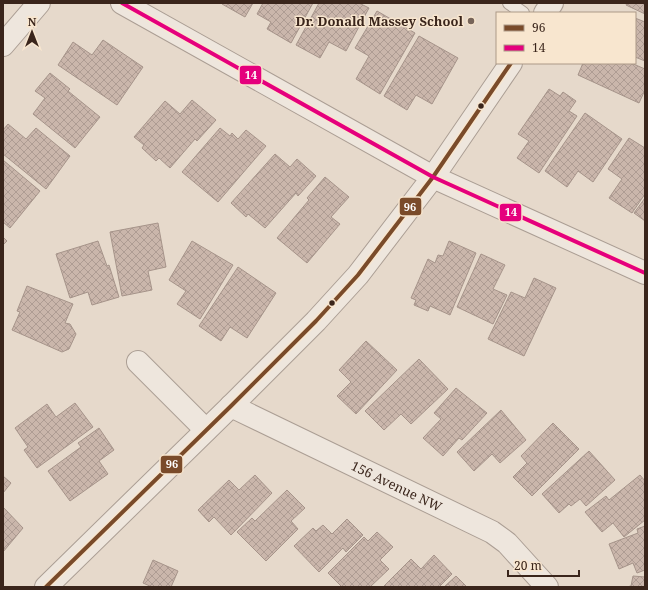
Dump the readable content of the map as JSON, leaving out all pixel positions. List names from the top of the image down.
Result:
{
  "streets": {
    "street": ["156 Avenue NW"]
  },
  "places": ["Dr. Donald Massey School"],
  "lines": ["transit line 14", "transit line 96"],
  "legend": ["96", "14"],
  "scale_bar": "20 m",
  "north": "top"
}
